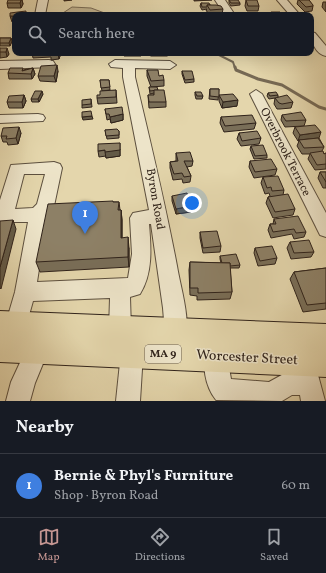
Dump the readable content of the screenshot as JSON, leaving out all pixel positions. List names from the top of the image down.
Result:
{
  "streets": {
    "highway": ["MA 9", "Worcester Street"],
    "street": ["Overbrook Terrace", "Byron Road"]
  },
  "crossings": [
    ["Byron Road", "Worcester Street"]
  ],
  "page": {
    "search": "Search here",
    "pins": "1",
    "heading": "Nearby",
    "list": [
      {
        "mark": "1",
        "name": "Bernie & Phyl's Furniture",
        "note": "Shop · Byron Road",
        "value": "60 m"
      }
    ],
    "nav": ["Map", "Directions", "Saved"]
  }
}
